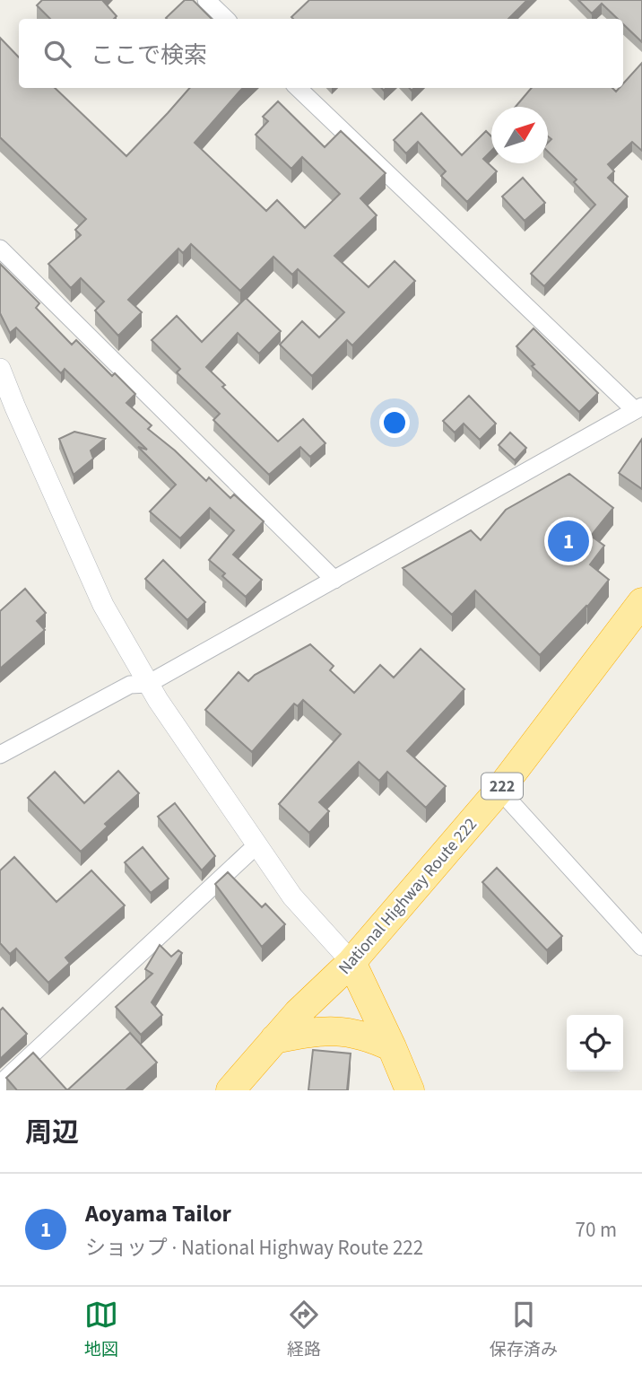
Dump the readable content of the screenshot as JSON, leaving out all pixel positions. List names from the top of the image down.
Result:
{
  "streets": {
    "highway": ["222", "National Highway Route 222"]
  },
  "north": "top right",
  "page": {
    "search": "ここで検索",
    "pins": "1",
    "heading": "周辺",
    "list": [
      {
        "mark": "1",
        "name": "Aoyama Tailor",
        "note": "ショップ · National Highway Route 222",
        "value": "70 m"
      }
    ],
    "nav": ["地図", "経路", "保存済み"]
  }
}
